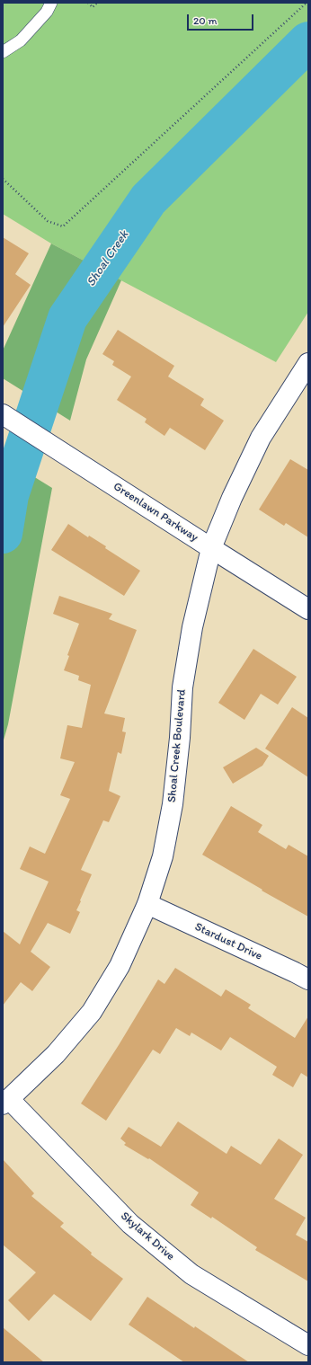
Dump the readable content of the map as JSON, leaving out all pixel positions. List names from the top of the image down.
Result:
{
  "streets": {
    "street": [
      "Greenlawn Parkway",
      "Shoal Creek Boulevard",
      "Stardust Drive",
      "Skylark Drive"
    ]
  },
  "crossings": [
    ["Greenlawn Parkway", "Shoal Creek Boulevard"],
    ["Shoal Creek Boulevard", "Stardust Drive"],
    ["Shoal Creek Boulevard", "Skylark Drive"]
  ],
  "water": ["Shoal Creek"],
  "scale_bar": "20 m"
}
